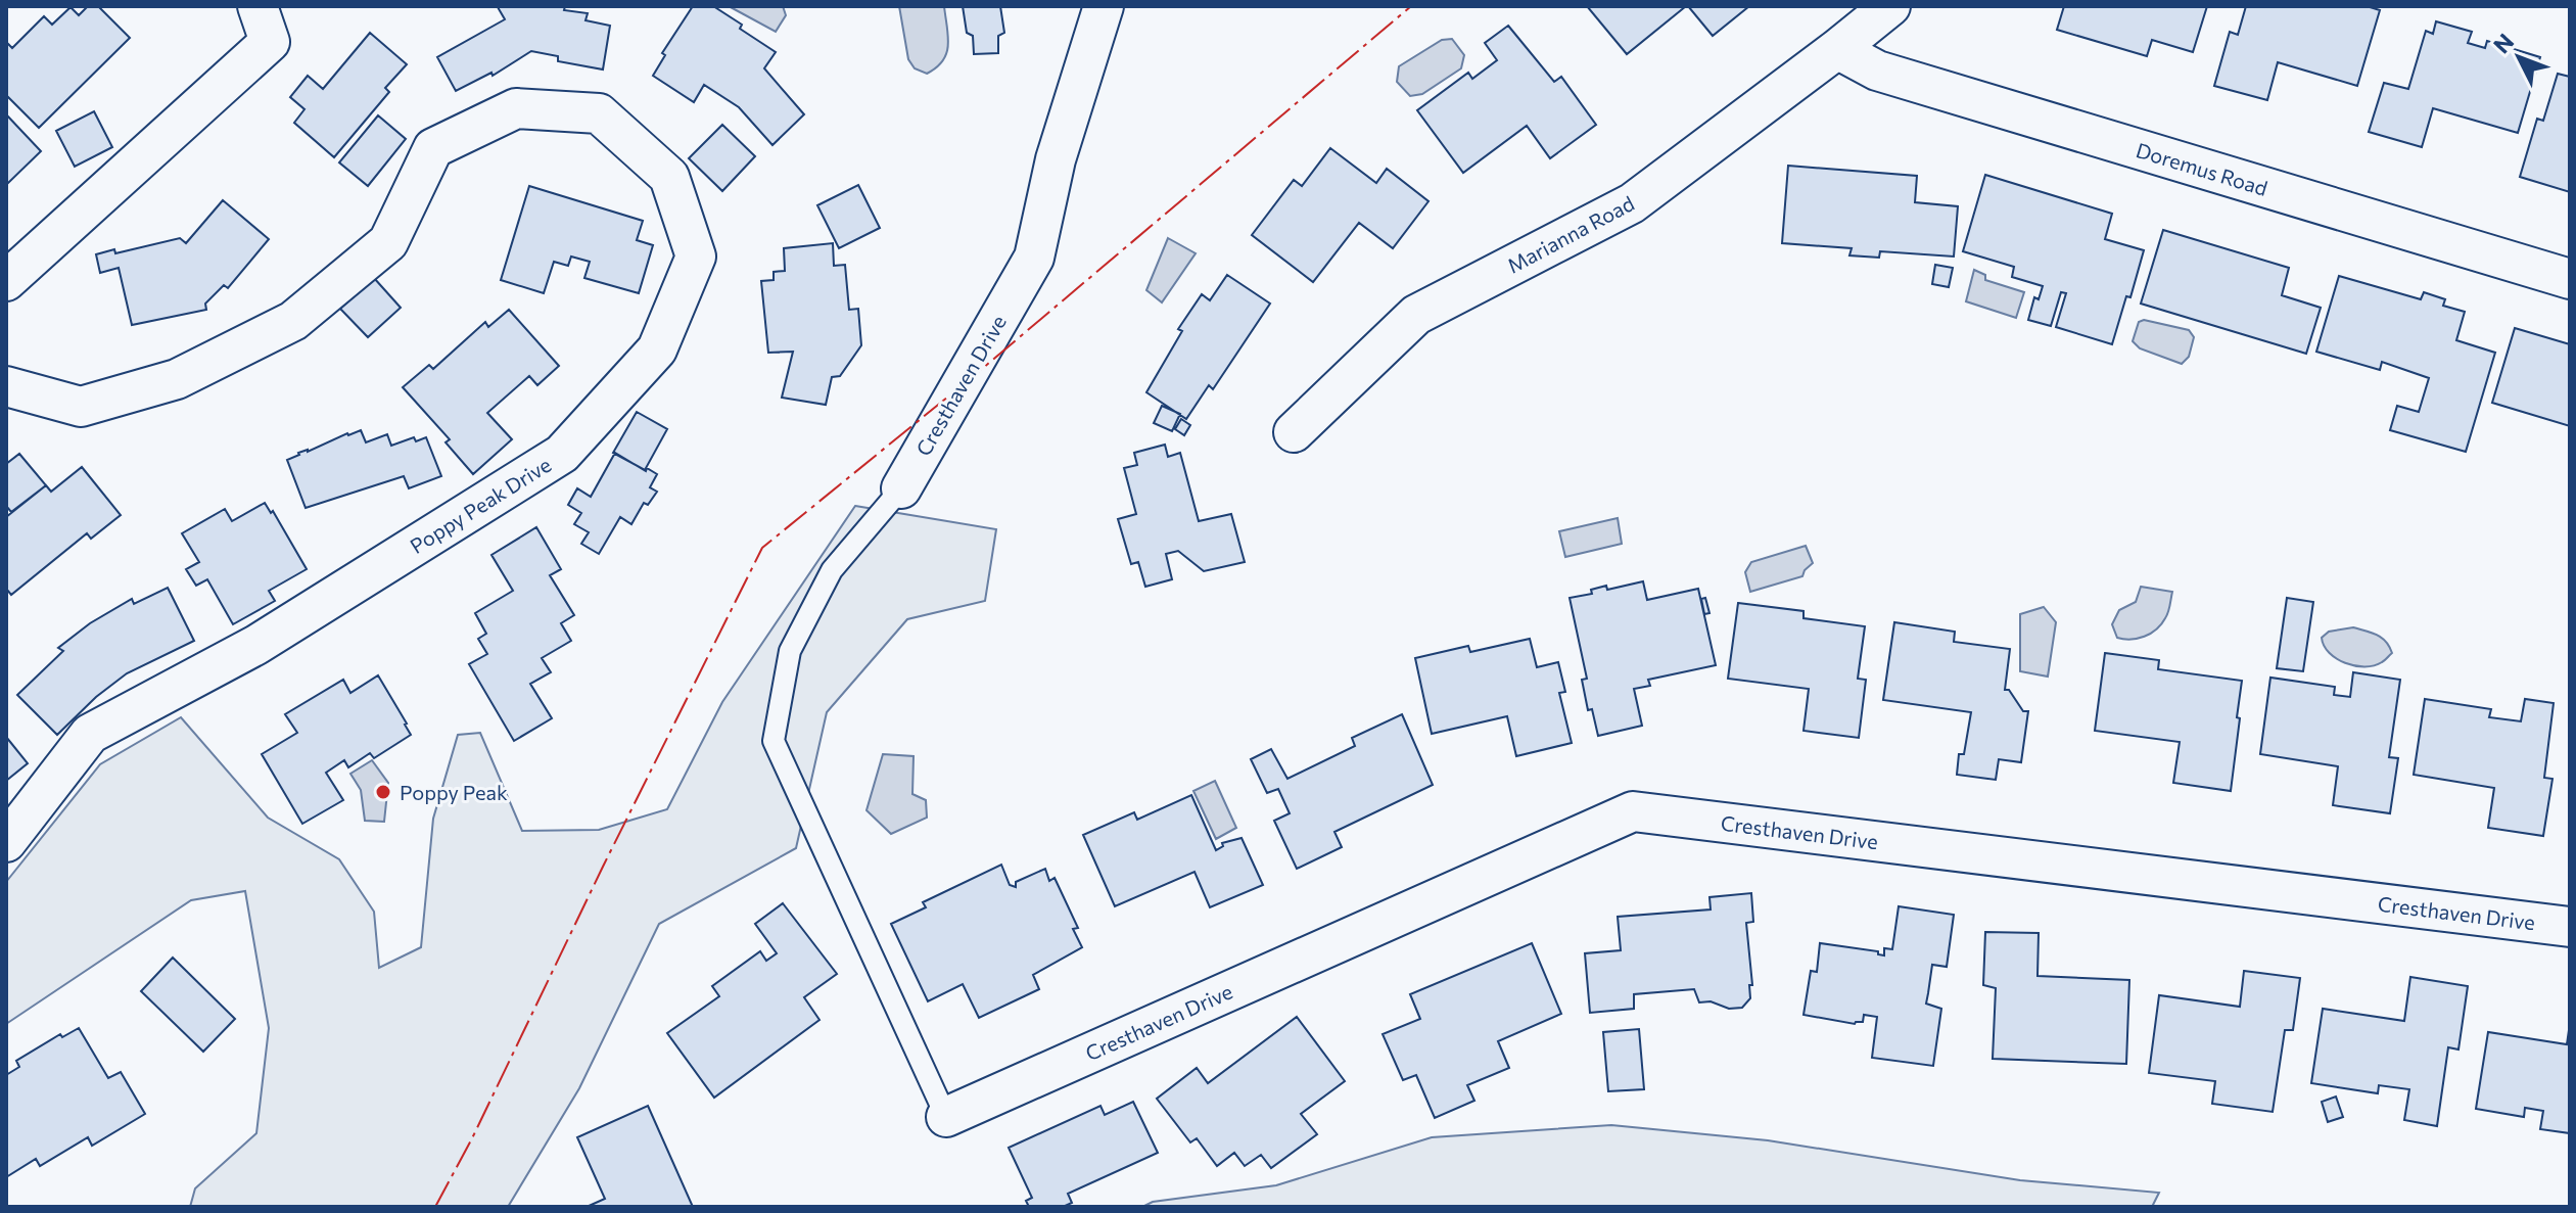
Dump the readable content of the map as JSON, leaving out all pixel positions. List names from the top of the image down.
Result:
{
  "streets": {
    "street": [
      "Doremus Road",
      "Marianna Road",
      "Cresthaven Drive",
      "Poppy Peak Drive"
    ]
  },
  "crossings": [
    ["Doremus Road", "Marianna Road"]
  ],
  "places": ["Poppy Peak"],
  "north": "top left"
}
